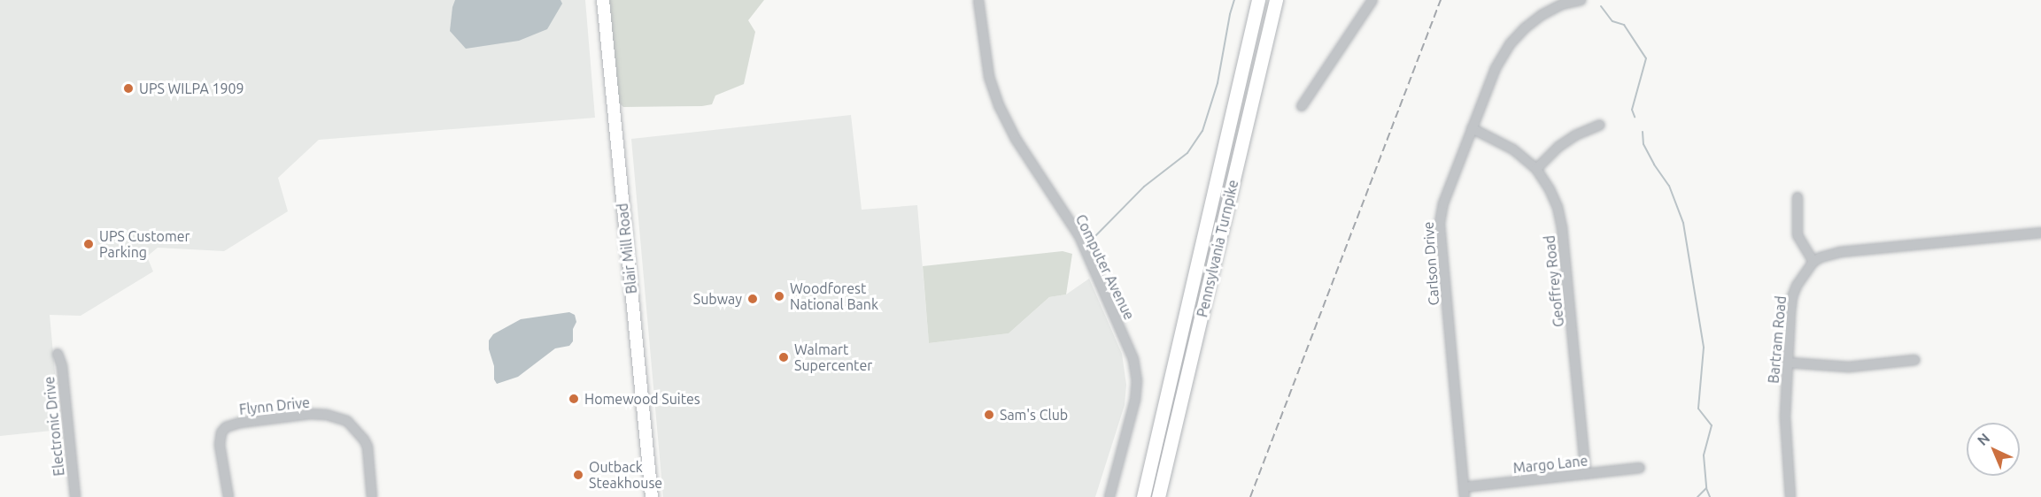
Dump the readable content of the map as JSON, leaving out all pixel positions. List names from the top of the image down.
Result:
{
  "streets": {
    "highway": ["Pennsylvania Turnpike"],
    "main road": ["Blair Mill Road"],
    "street": [
      "Carlson Drive",
      "Computer Avenue",
      "Geoffrey Road",
      "Bartram Road",
      "Flynn Drive",
      "Electronic Drive",
      "Margo Lane"
    ]
  },
  "crossings": [
    ["Carlson Drive", "Geoffrey Road"],
    ["Carlson Drive", "Margo Lane"],
    ["Geoffrey Road", "Margo Lane"]
  ],
  "places": [
    "UPS WILPA 1909",
    "UPS Customer Parking",
    "Woodforest National Bank",
    "Subway",
    "Walmart Supercenter",
    "Homewood Suites",
    "Sam's Club",
    "Outback Steakhouse"
  ],
  "north": "top left"
}
